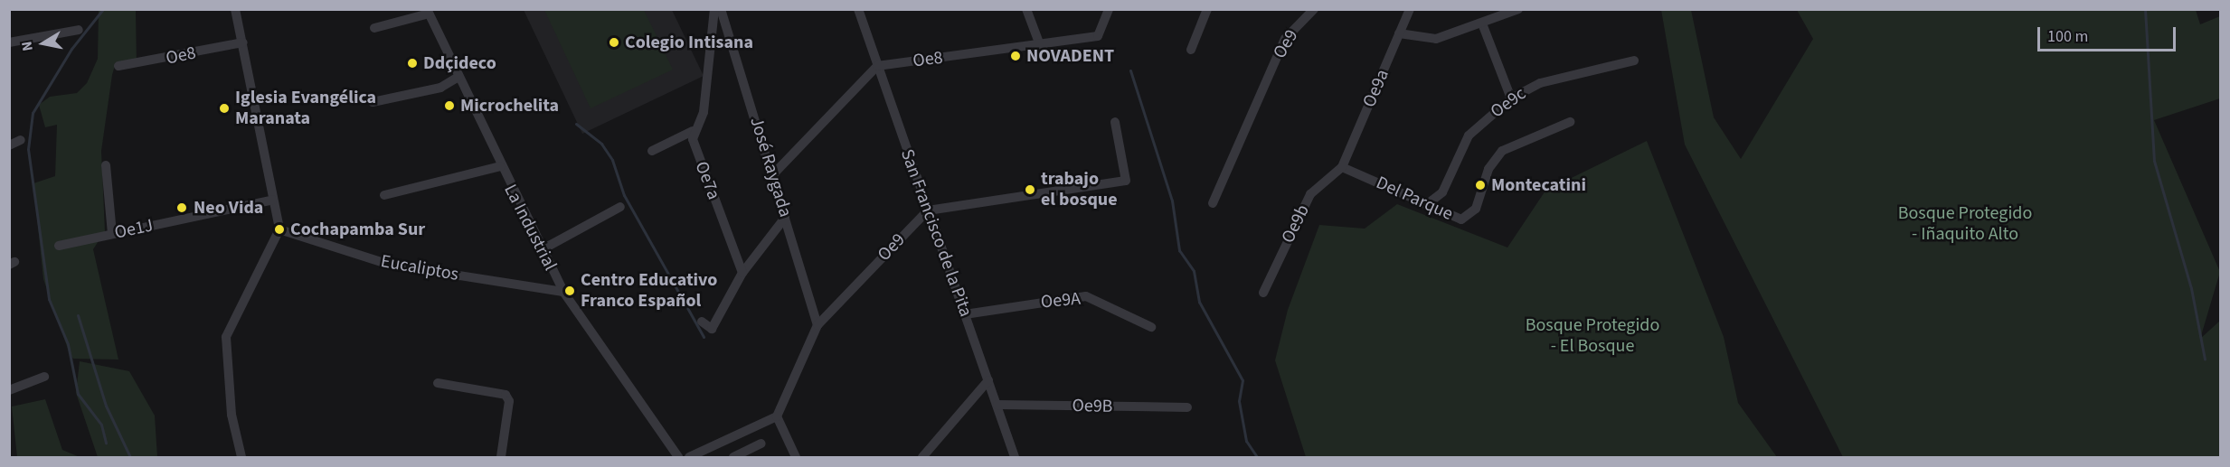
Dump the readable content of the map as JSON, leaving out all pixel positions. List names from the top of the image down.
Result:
{
  "streets": {
    "street": [
      "Oe9",
      "Oe8",
      "Oe9a",
      "Oe9c",
      "José Raygada",
      "Oe7a",
      "Del Parque",
      "Oe9b",
      "La Industrial",
      "Oe1J",
      "San Francisco de la Pita",
      "Eucaliptos",
      "Oe9A",
      "Oe9B"
    ]
  },
  "crossings": [
    ["Oe9", "José Raygada"],
    ["Oe9", "San Francisco de la Pita"],
    ["Oe8", "San Francisco de la Pita"],
    ["Oe9a", "Del Parque"],
    ["Oe9a", "Oe9b"],
    ["Oe9c", "Del Parque"],
    ["Del Parque", "Oe9b"],
    ["La Industrial", "Eucaliptos"],
    ["San Francisco de la Pita", "Oe9A"],
    ["San Francisco de la Pita", "Oe9B"]
  ],
  "parks": ["Bosque Protegido - Iñaquito Alto", "Bosque Protegido - El Bosque"],
  "places": [
    "Colegio Intisana",
    "NOVADENT",
    "Ddçideco",
    "Microchelita",
    "Iglesia Evangélica Maranata",
    "Montecatini",
    "trabajo el bosque",
    "Neo Vida",
    "Cochapamba Sur",
    "Centro Educativo Franco Español"
  ],
  "scale_bar": "100 m",
  "north": "left"
}
